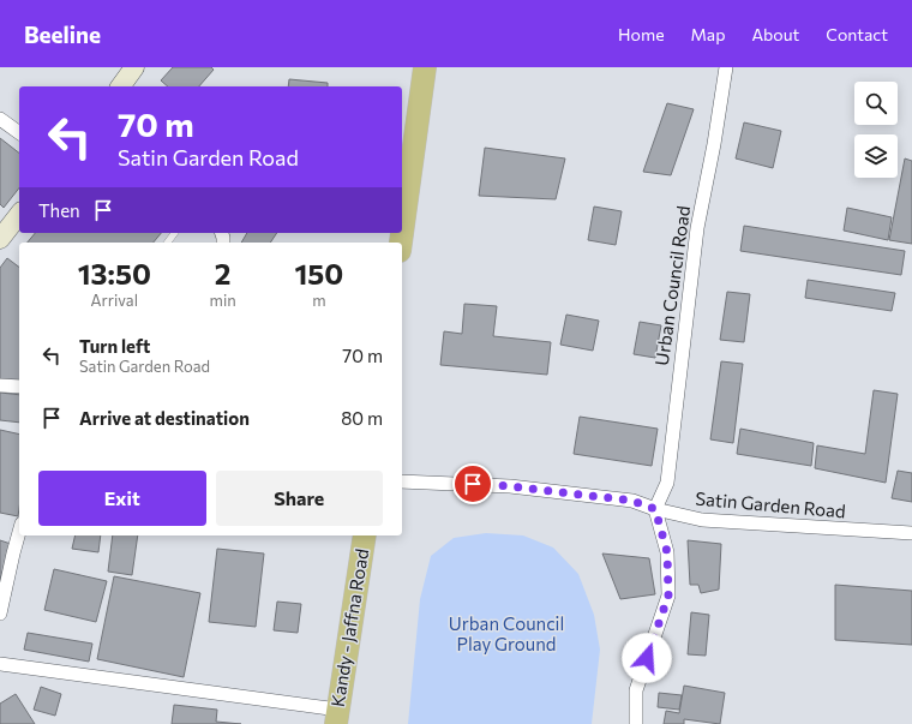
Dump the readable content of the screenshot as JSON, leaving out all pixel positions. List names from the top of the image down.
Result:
{
  "streets": {
    "highway": ["Kandy - Jaffna Road"],
    "street": ["Urban Council Road", "Satin Garden Road"]
  },
  "crossings": [
    ["Urban Council Road", "Satin Garden Road"]
  ],
  "parks": ["Urban Council Play Ground"],
  "page": {
    "header": "Beeline",
    "nav": [
      "Home",
      "Map",
      "About",
      "Contact"
    ],
    "turn": ["70 m", "Satin Garden Road"],
    "then": "Then",
    "eta": [
      "13:50",
      "Arrival",
      "2",
      "min",
      "150",
      "m"
    ],
    "list": [
      {
        "name": "Turn left",
        "note": "Satin Garden Road",
        "value": "70 m"
      },
      {
        "name": "Arrive at destination",
        "value": "80 m"
      }
    ],
    "buttons": ["Exit", "Share"]
  }
}
